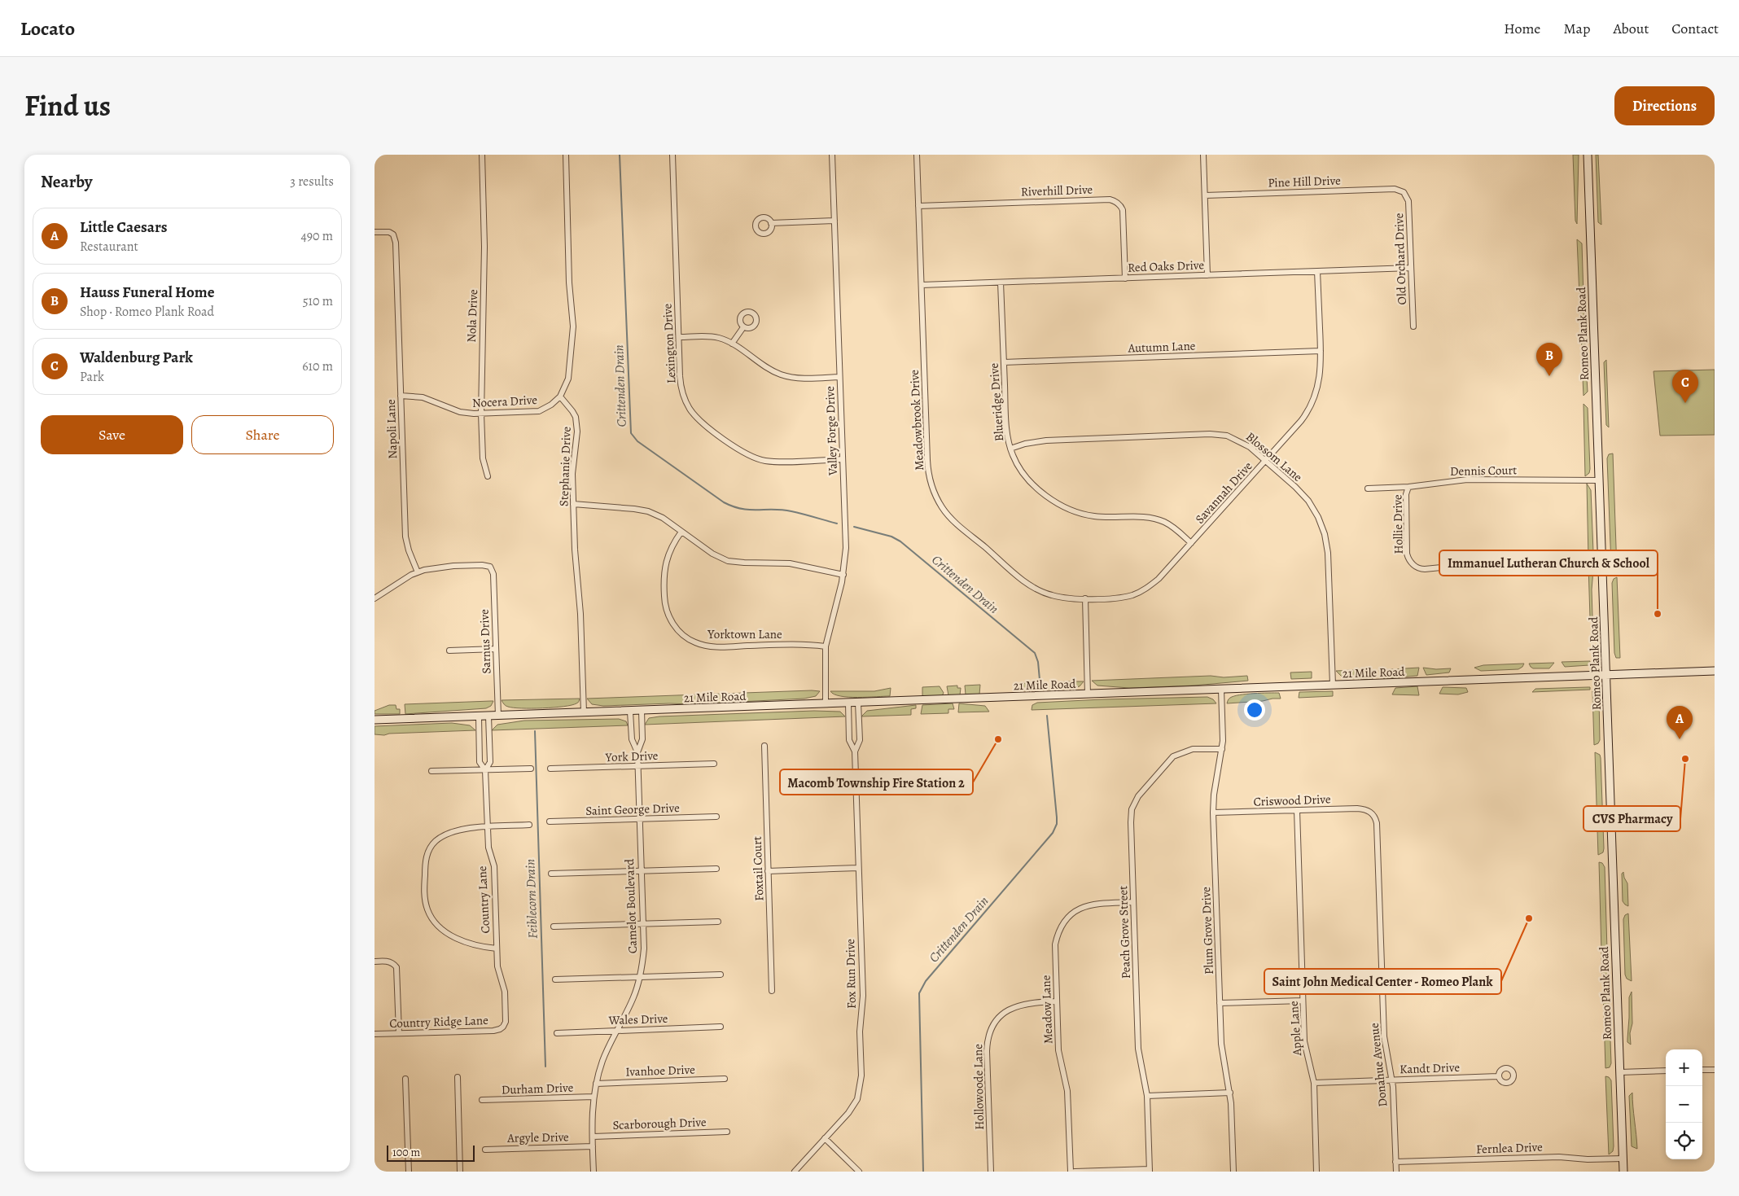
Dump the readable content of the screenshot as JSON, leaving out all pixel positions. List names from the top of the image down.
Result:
{
  "streets": {
    "street": [
      "Pine Hill Drive",
      "Riverhill Drive",
      "Old Orchard Drive",
      "Red Oaks Drive",
      "Nola Drive",
      "Romeo Plank Road",
      "Lexington Drive",
      "Autumn Lane",
      "Nocera Drive",
      "Blueridge Drive",
      "Meadowbrook Drive",
      "Napoli Lane",
      "Valley Forge Drive",
      "Blossom Lane",
      "Stephanie Drive",
      "Dennis Court",
      "Savannah Drive",
      "Hollie Drive",
      "Yorktown Lane",
      "Sarnus Drive",
      "21 Mile Road",
      "York Drive",
      "Criswood Drive",
      "Saint George Drive",
      "Foxtail Court",
      "Country Lane",
      "Camelot Boulevard",
      "Plum Grove Drive",
      "Peach Grove Street",
      "Fox Run Drive",
      "Meadow Lane",
      "Wales Drive",
      "Country Ridge Lane",
      "Apple Lane",
      "Donahue Avenue",
      "Kandt Drive",
      "Ivanhoe Drive",
      "Hollowoode Lane",
      "Durham Drive",
      "Scarborough Drive",
      "Argyle Drive",
      "Fernlea Drive"
    ]
  },
  "crossings": [
    ["Pine Hill Drive", "Old Orchard Drive"],
    ["Riverhill Drive", "Red Oaks Drive"],
    ["Riverhill Drive", "Meadowbrook Drive"],
    ["Old Orchard Drive", "Red Oaks Drive"],
    ["Red Oaks Drive", "Blueridge Drive"],
    ["Red Oaks Drive", "Meadowbrook Drive"],
    ["Red Oaks Drive", "Savannah Drive"],
    ["Nola Drive", "Nocera Drive"],
    ["Romeo Plank Road", "Dennis Court"],
    ["Romeo Plank Road", "Hollie Drive"],
    ["Romeo Plank Road", "21 Mile Road"],
    ["Romeo Plank Road", "Fernlea Drive"],
    ["Lexington Drive", "Valley Forge Drive"],
    ["Autumn Lane", "Blueridge Drive"],
    ["Autumn Lane", "Savannah Drive"],
    ["Nocera Drive", "Napoli Lane"],
    ["Nocera Drive", "Stephanie Drive"],
    ["Blueridge Drive", "Blossom Lane"],
    ["Blueridge Drive", "Savannah Drive"],
    ["Meadowbrook Drive", "Savannah Drive"],
    ["Napoli Lane", "Sarnus Drive"],
    ["Valley Forge Drive", "Yorktown Lane"],
    ["Valley Forge Drive", "21 Mile Road"],
    ["Blossom Lane", "Savannah Drive"],
    ["Blossom Lane", "21 Mile Road"],
    ["Stephanie Drive", "21 Mile Road"],
    ["Dennis Court", "Hollie Drive"],
    ["Sarnus Drive", "21 Mile Road"],
    ["21 Mile Road", "Country Lane"],
    ["21 Mile Road", "Camelot Boulevard"],
    ["21 Mile Road", "Plum Grove Drive"],
    ["21 Mile Road", "Fox Run Drive"],
    ["York Drive", "Camelot Boulevard"],
    ["Criswood Drive", "Plum Grove Drive"],
    ["Criswood Drive", "Apple Lane"],
    ["Criswood Drive", "Donahue Avenue"],
    ["Saint George Drive", "Camelot Boulevard"],
    ["Country Lane", "Country Ridge Lane"],
    ["Camelot Boulevard", "Wales Drive"],
    ["Camelot Boulevard", "Ivanhoe Drive"],
    ["Camelot Boulevard", "Durham Drive"],
    ["Camelot Boulevard", "Scarborough Drive"],
    ["Camelot Boulevard", "Argyle Drive"],
    ["Plum Grove Drive", "Peach Grove Street"],
    ["Peach Grove Street", "Meadow Lane"],
    ["Meadow Lane", "Hollowoode Lane"],
    ["Apple Lane", "Kandt Drive"],
    ["Donahue Avenue", "Kandt Drive"],
    ["Donahue Avenue", "Fernlea Drive"]
  ],
  "water": ["Crittenden Drain", "Feiblecorn Drain"],
  "places": [
    "Immanuel Lutheran Church & School",
    "Macomb Township Fire Station 2",
    "CVS Pharmacy",
    "Saint John Medical Center - Romeo Plank"
  ],
  "scale_bar": "100 m",
  "page": {
    "header": "Locato",
    "nav": [
      "Home",
      "Map",
      "About",
      "Contact"
    ],
    "title": "Find us",
    "buttons": [
      "Directions",
      ["Save", "Share"]
    ],
    "heading": ["Nearby", "3 results"],
    "list": [
      {
        "mark": "A",
        "name": "Little Caesars",
        "note": "Restaurant",
        "value": "490 m"
      },
      {
        "mark": "B",
        "name": "Hauss Funeral Home",
        "note": "Shop · Romeo Plank Road",
        "value": "510 m"
      },
      {
        "mark": "C",
        "name": "Waldenburg Park",
        "note": "Park",
        "value": "610 m"
      }
    ],
    "pins": ["B", "C", "A"],
    "map_buttons": ["+", "−"],
    "scale": "100 m"
  }
}
